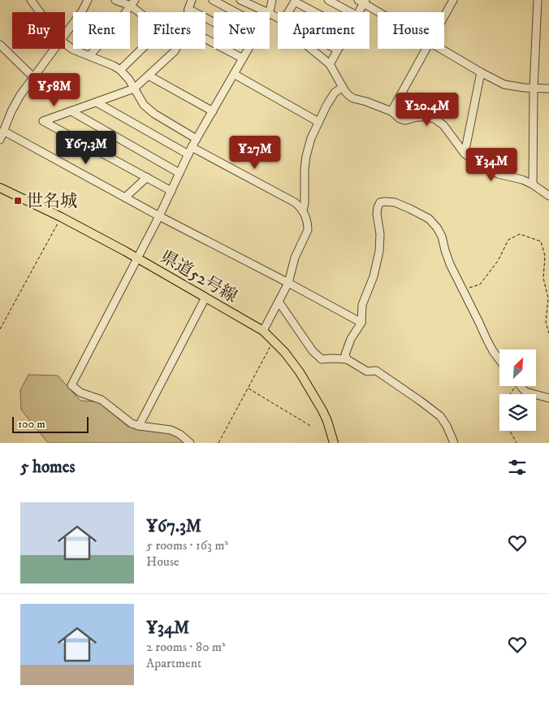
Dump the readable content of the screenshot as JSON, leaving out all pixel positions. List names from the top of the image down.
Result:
{
  "streets": {
    "main road": ["県道52号線"]
  },
  "places": {
    "transit": ["世名城"]
  },
  "scale_bar": "100 m",
  "north": "top right",
  "page": {
    "chip": [
      "Buy",
      "Rent",
      "Filters",
      "New",
      "Apartment",
      "House"
    ],
    "price": [
      "¥58M",
      "¥20.4M",
      "¥67.3M",
      "¥27M",
      "¥34M"
    ],
    "scale": "100 m",
    "heading": "5 homes",
    "list": [
      {
        "name": "¥67.3M",
        "note": "5 rooms · 163 m² · House"
      },
      {
        "name": "¥34M",
        "note": "2 rooms · 80 m² · Apartment"
      }
    ]
  }
}
